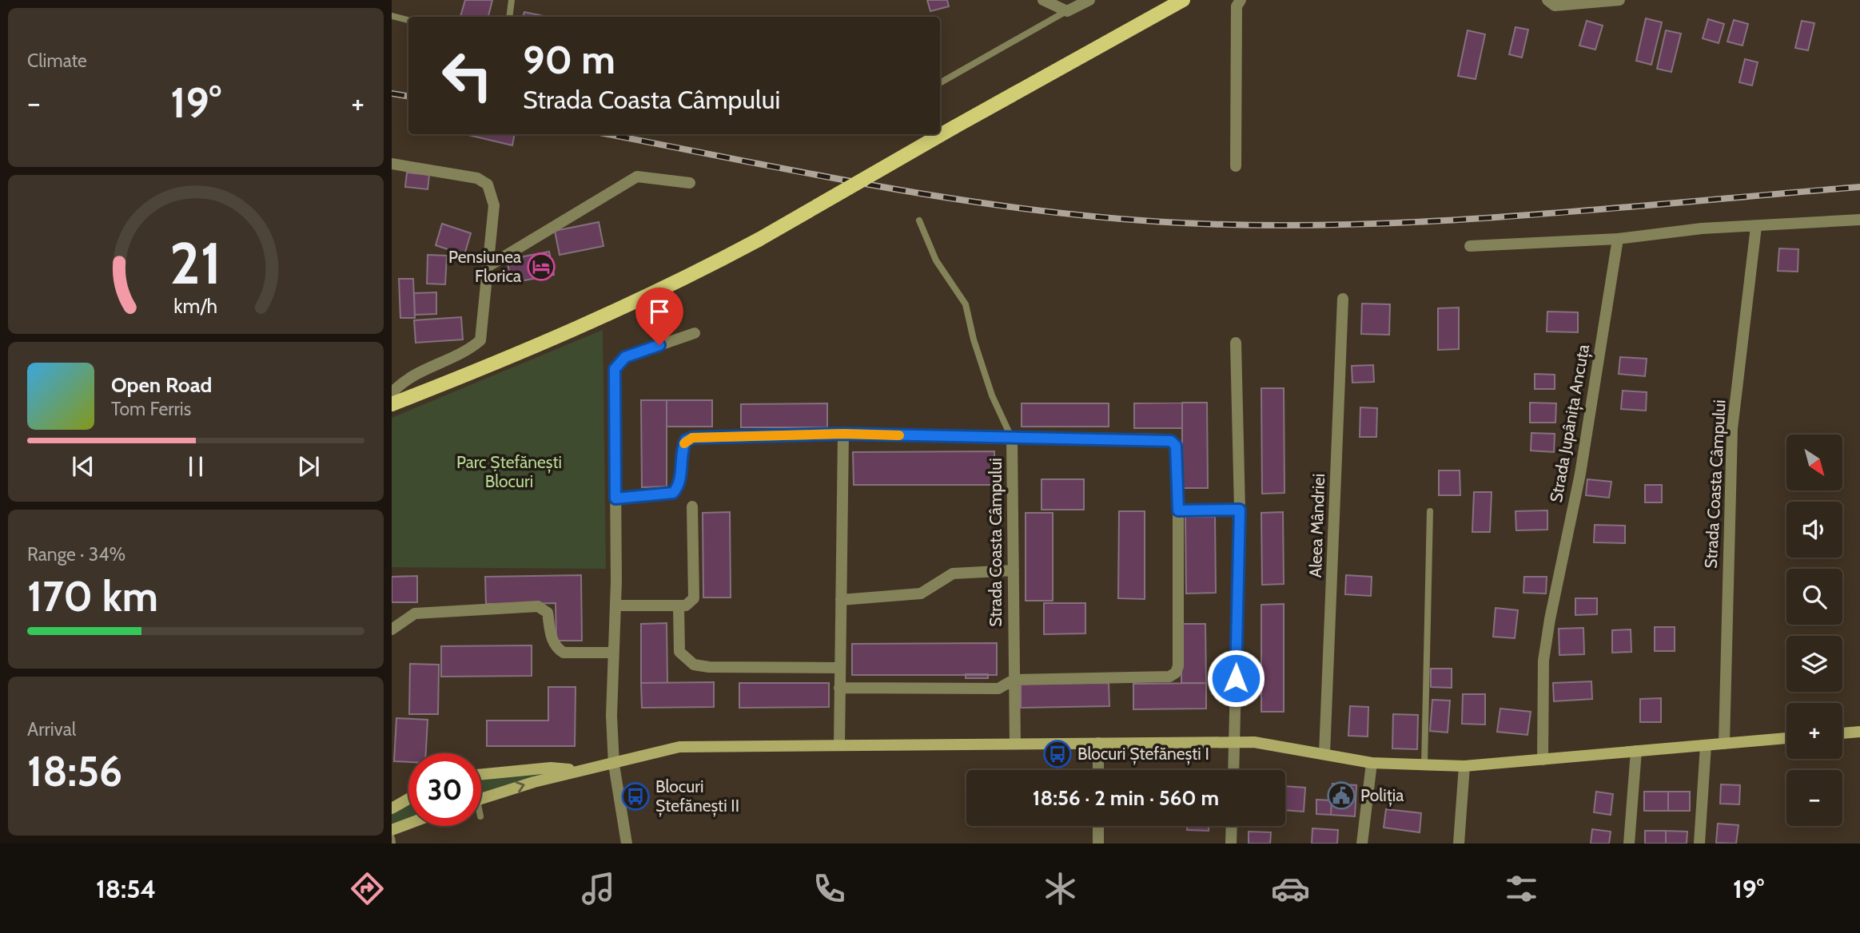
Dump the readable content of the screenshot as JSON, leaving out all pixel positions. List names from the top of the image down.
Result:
{
  "streets": {
    "street": ["Strada Jupânița Ancuța", "Strada Coasta Câmpului", "Aleea Mândriei"]
  },
  "parks": ["Parc Ștefănești Blocuri"],
  "places": {
    "hotel": ["Pensiunea Florica"],
    "bus stop": ["Blocuri Ștefănești I", "Blocuri Ștefănești II"],
    "public building": ["Poliția"]
  },
  "north": "bottom right",
  "page": {
    "tile": [
      "Climate",
      ["Range · 34%", "170 km"],
      ["Arrival", "18:56"]
    ],
    "turn": ["90 m", "Strada Coasta Câmpului"],
    "heat": ["−", "19°", "+"],
    "song": ["Open Road", "Tom Ferris"],
    "map_buttons": ["+", "−"],
    "limit": "30",
    "trip": "18:56 · 2 min · 560 m",
    "tabs": ["18:54", "19°"],
    "gauge": ["21", "km/h"]
  }
}
